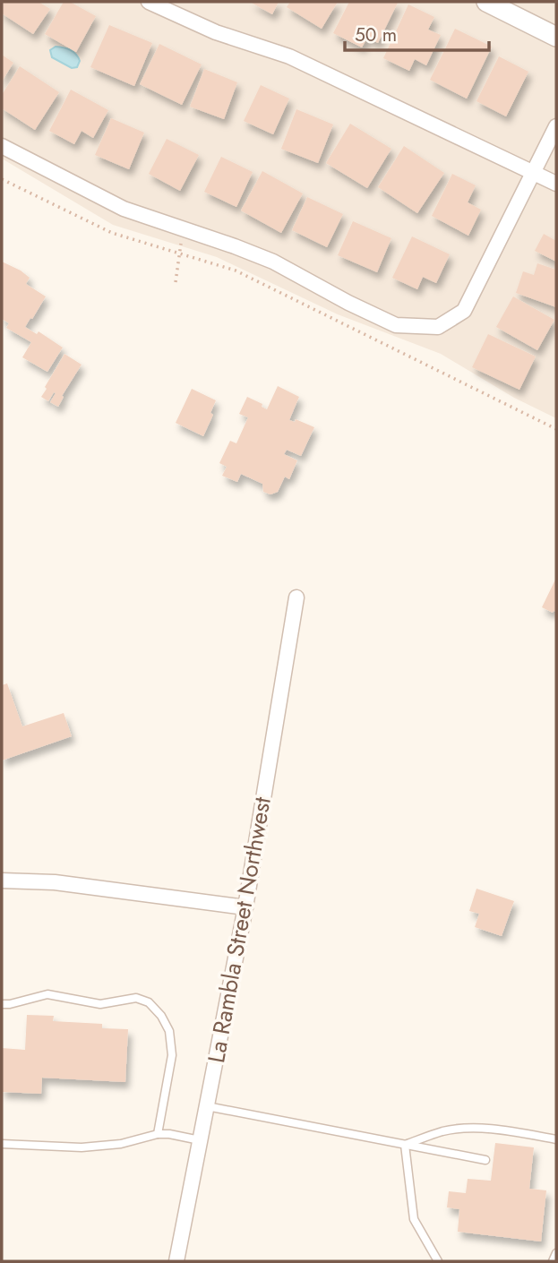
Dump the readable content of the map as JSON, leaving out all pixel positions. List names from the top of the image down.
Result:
{
  "streets": {
    "street": ["La Rambla Street Northwest"]
  },
  "scale_bar": "50 m"
}
